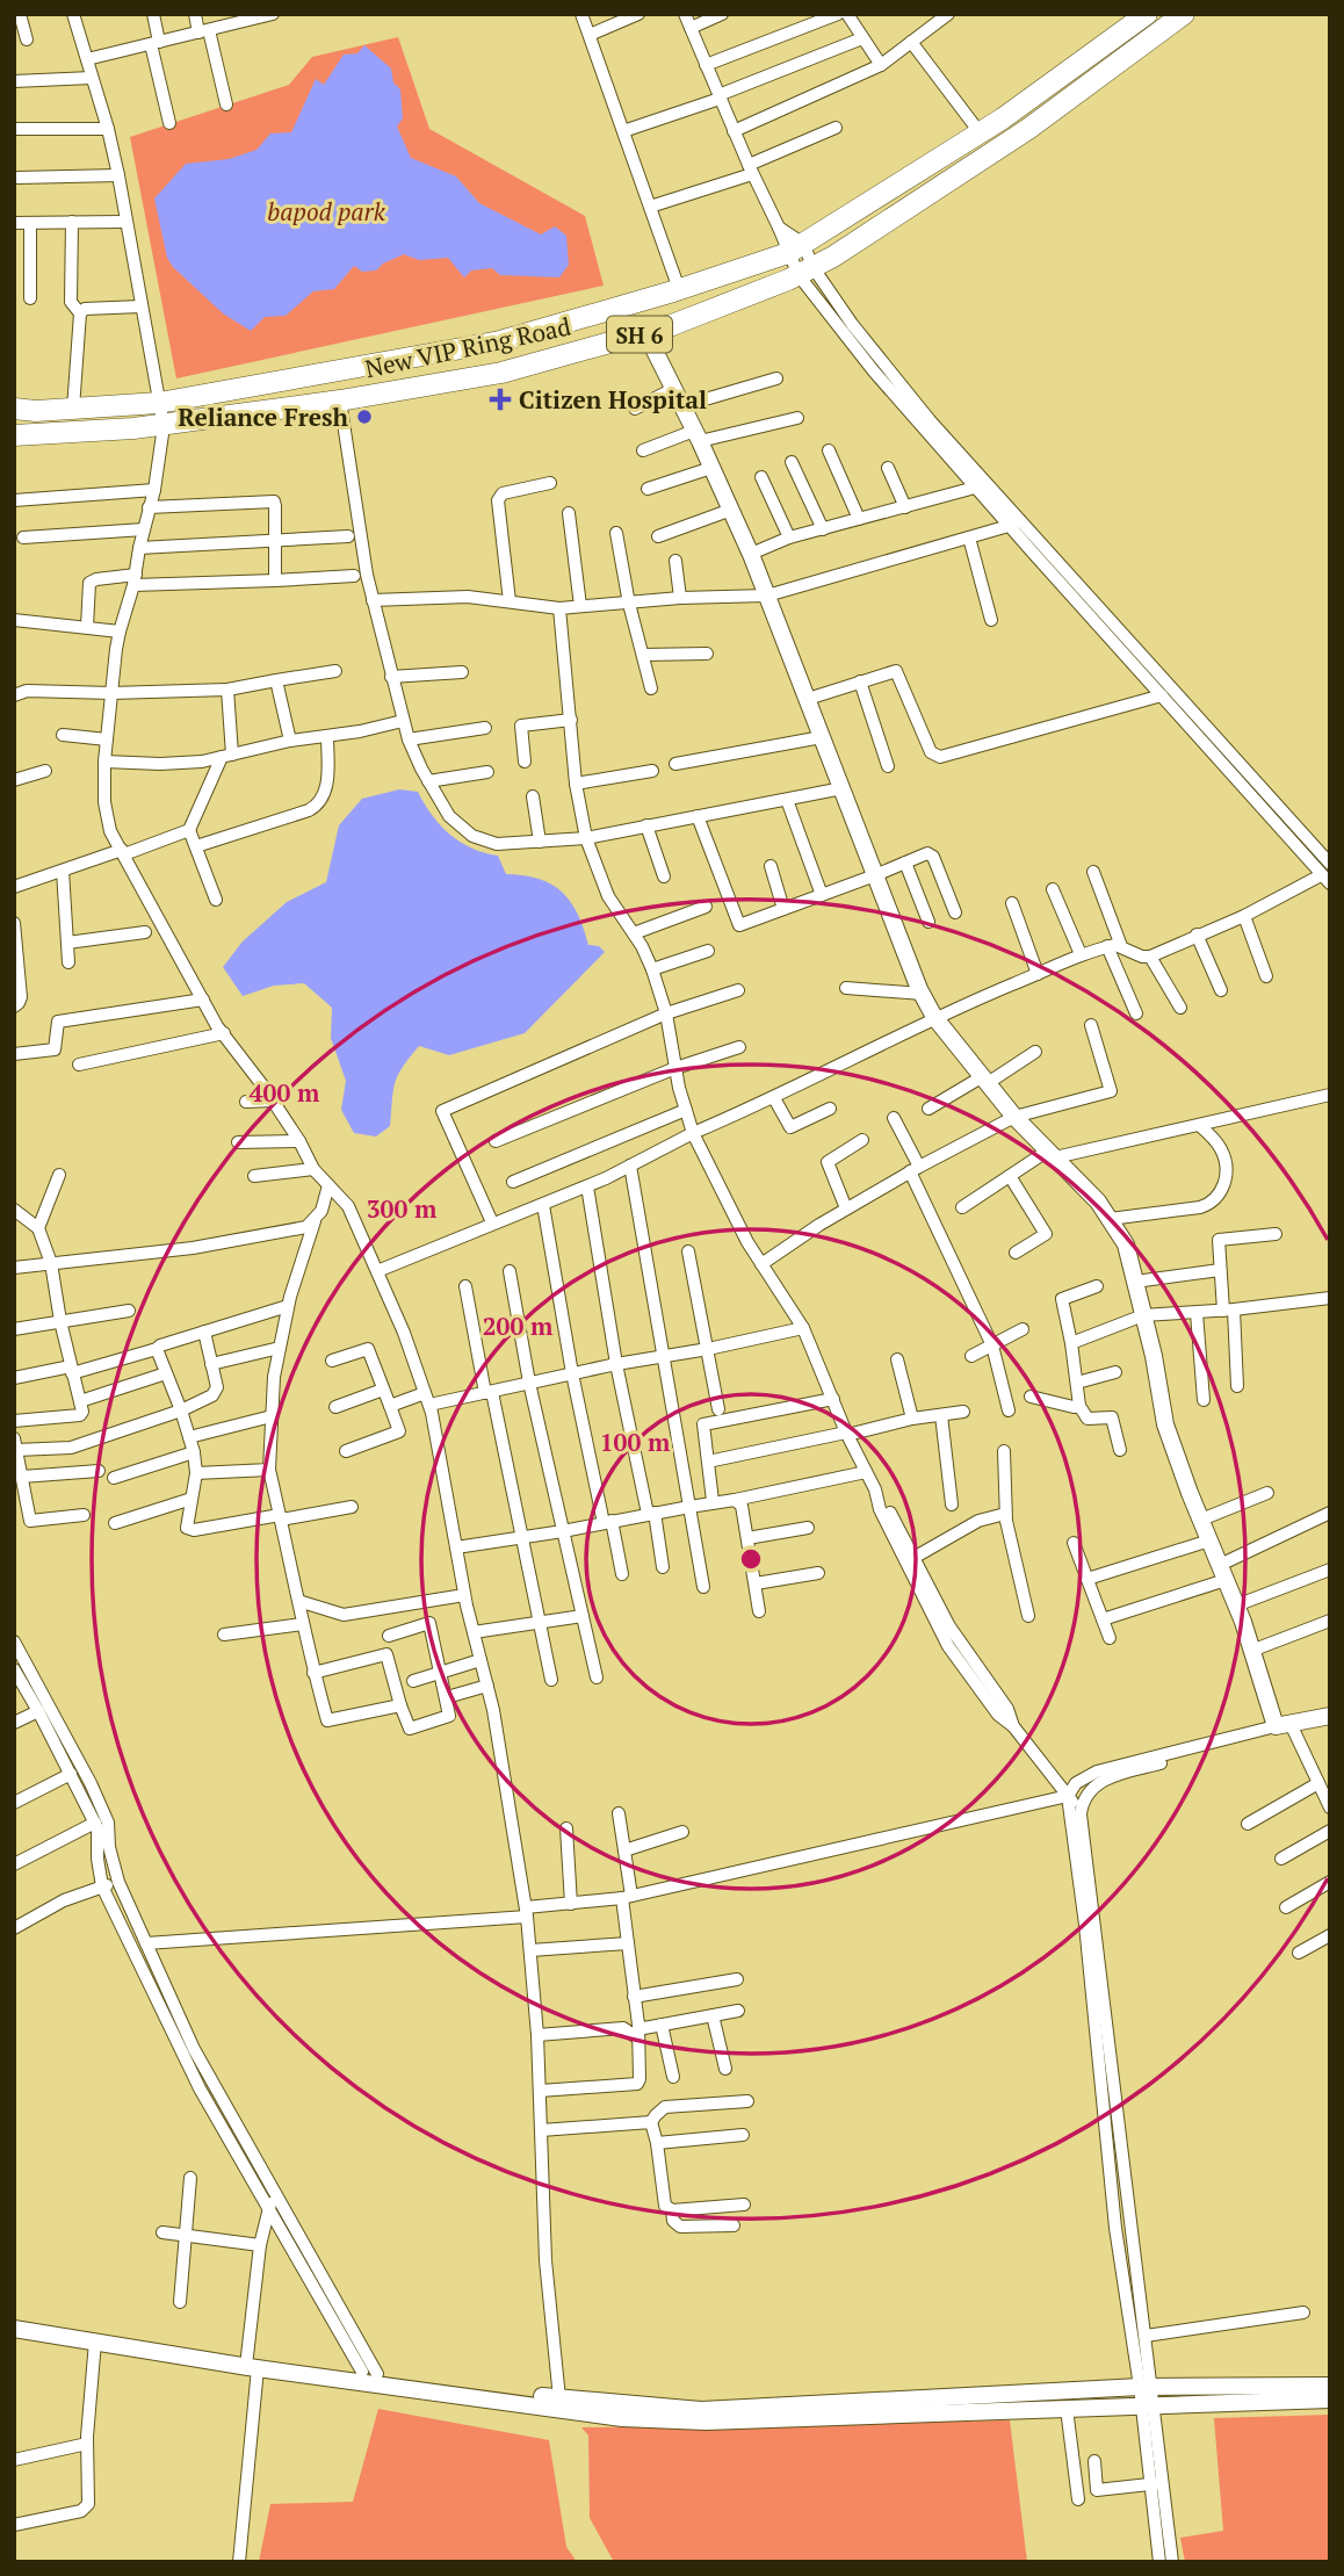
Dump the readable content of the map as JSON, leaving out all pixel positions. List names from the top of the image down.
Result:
{
  "streets": {
    "main road": ["SH 6", "New VIP Ring Road"]
  },
  "parks": ["bapod park"],
  "places": {
    "health": ["Citizen Hospital"],
    "other": ["Reliance Fresh"]
  },
  "rings": [
    "400 m",
    "300 m",
    "200 m",
    "100 m"
  ]
}
